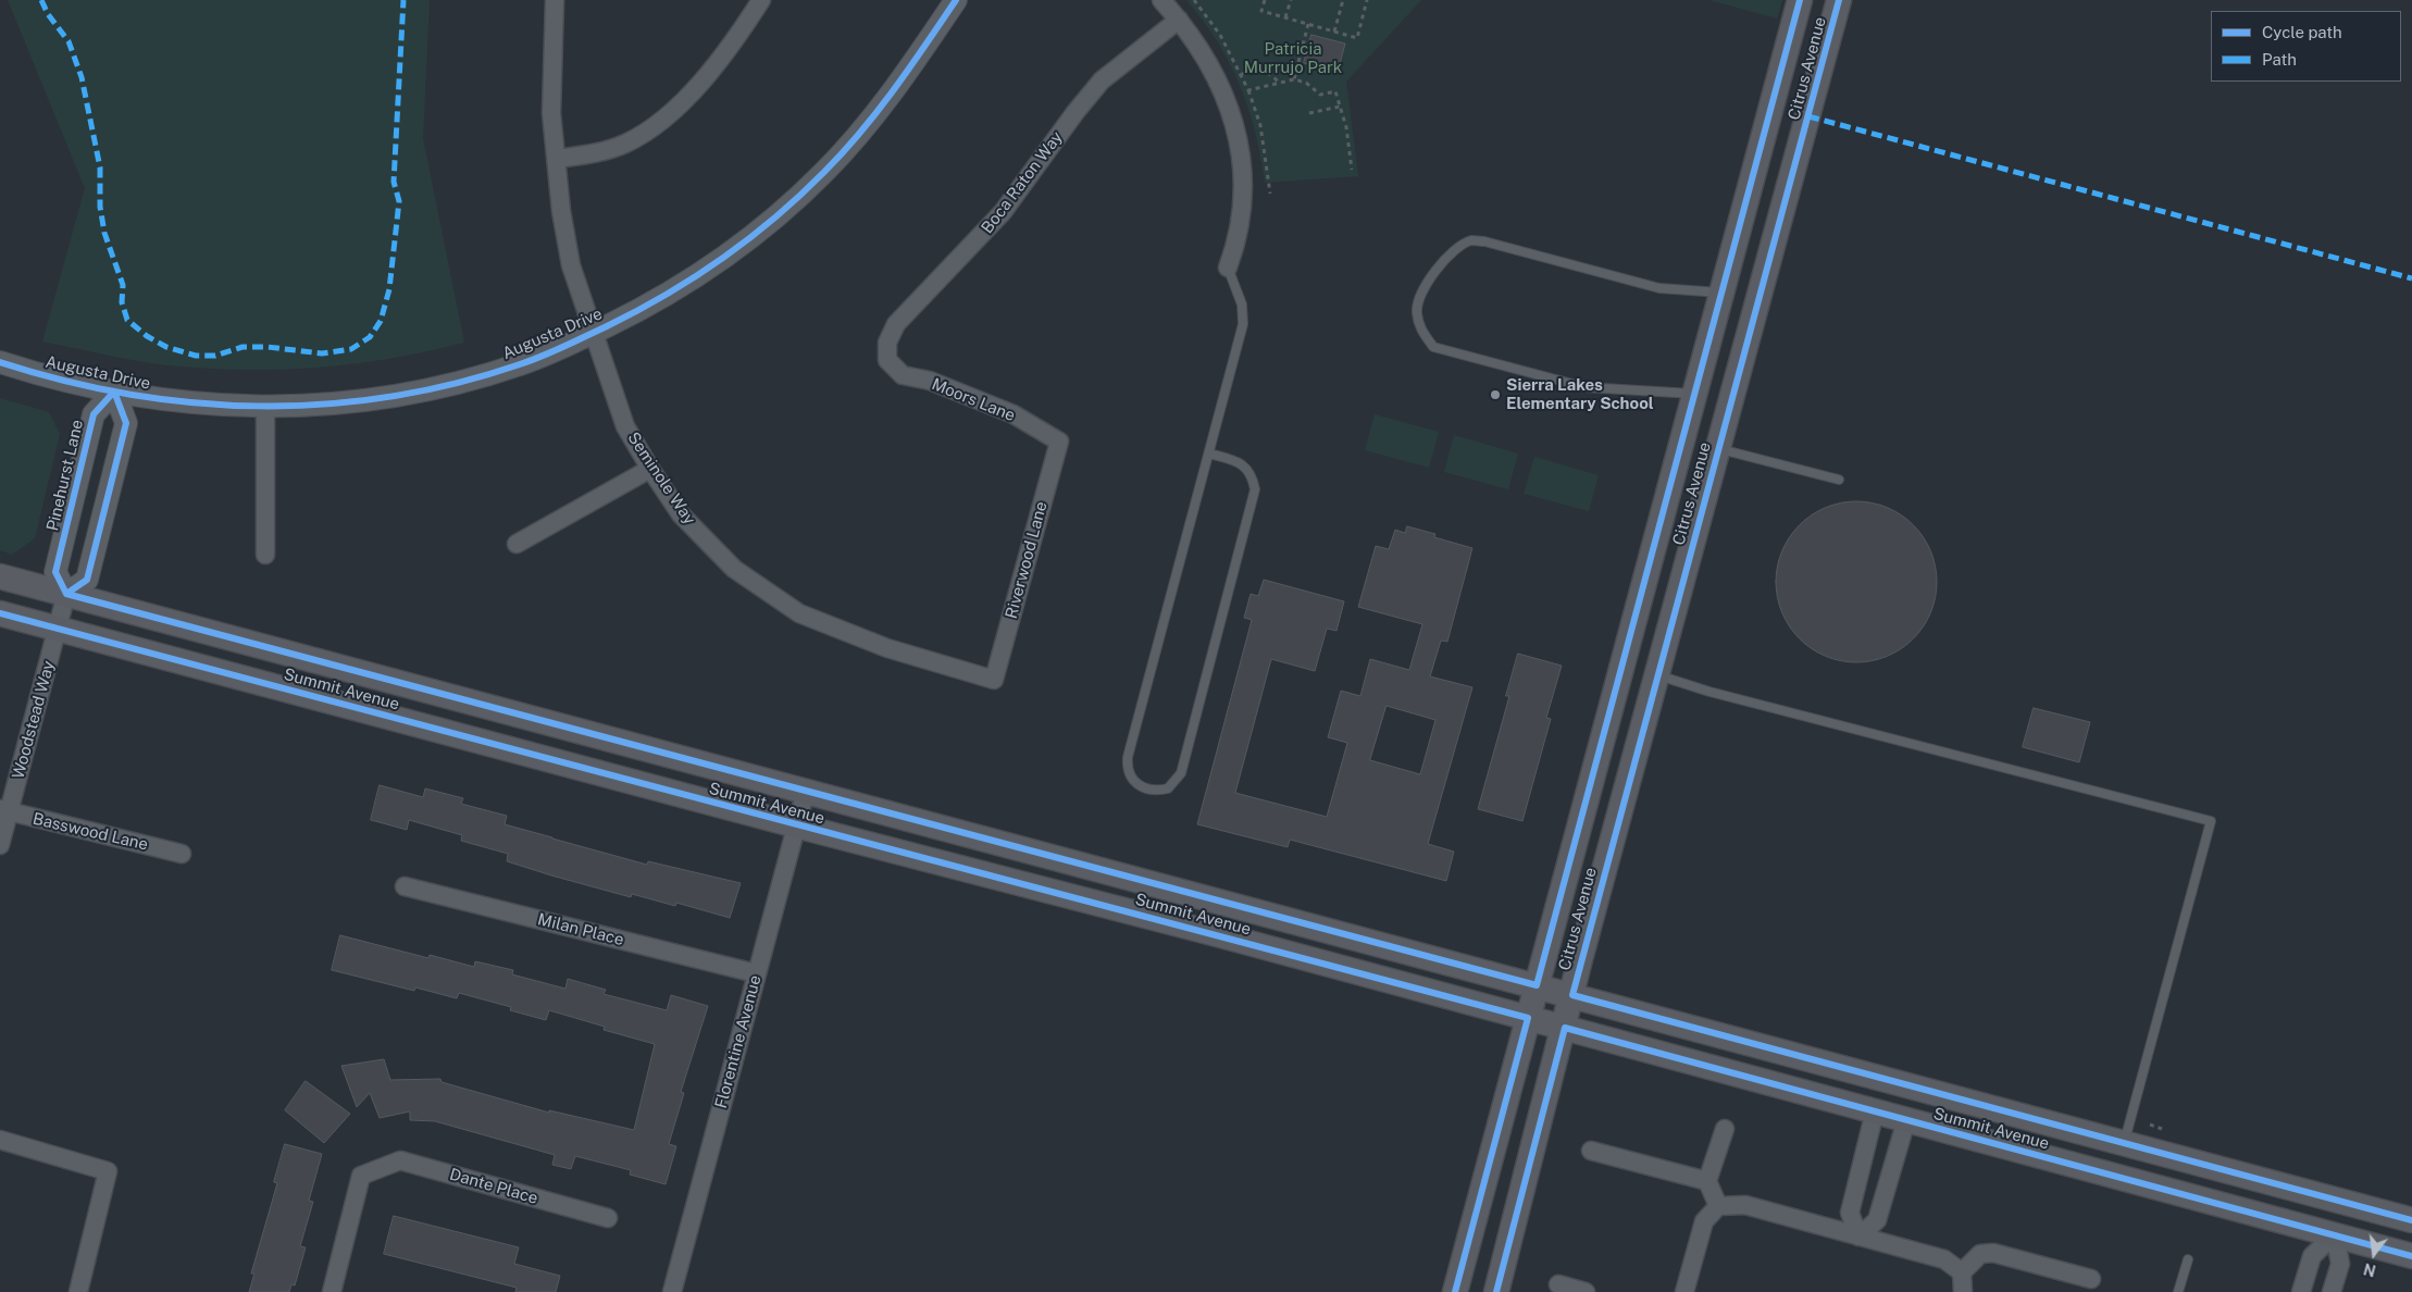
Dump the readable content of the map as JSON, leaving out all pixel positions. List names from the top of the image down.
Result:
{
  "streets": {
    "main road": ["Citrus Avenue", "Summit Avenue"],
    "street": [
      "Boca Raton Way",
      "Augusta Drive",
      "Moors Lane",
      "Pinehurst Lane",
      "Seminole Way",
      "Riverwood Lane",
      "Woodstead Way",
      "Basswood Lane",
      "Milan Place",
      "Florentine Avenue",
      "Dante Place"
    ]
  },
  "crossings": [
    ["Citrus Avenue", "Summit Avenue"],
    ["Boca Raton Way", "Moors Lane"],
    ["Augusta Drive", "Pinehurst Lane"],
    ["Augusta Drive", "Seminole Way"],
    ["Moors Lane", "Riverwood Lane"],
    ["Pinehurst Lane", "Summit Avenue"],
    ["Pinehurst Lane", "Woodstead Way"],
    ["Seminole Way", "Riverwood Lane"],
    ["Summit Avenue", "Woodstead Way"],
    ["Summit Avenue", "Florentine Avenue"],
    ["Woodstead Way", "Basswood Lane"],
    ["Milan Place", "Florentine Avenue"]
  ],
  "parks": ["Patricia Murrujo Park"],
  "places": ["Sierra Lakes Elementary School"],
  "legend": ["Cycle path", "Path"],
  "north": "bottom"
}
